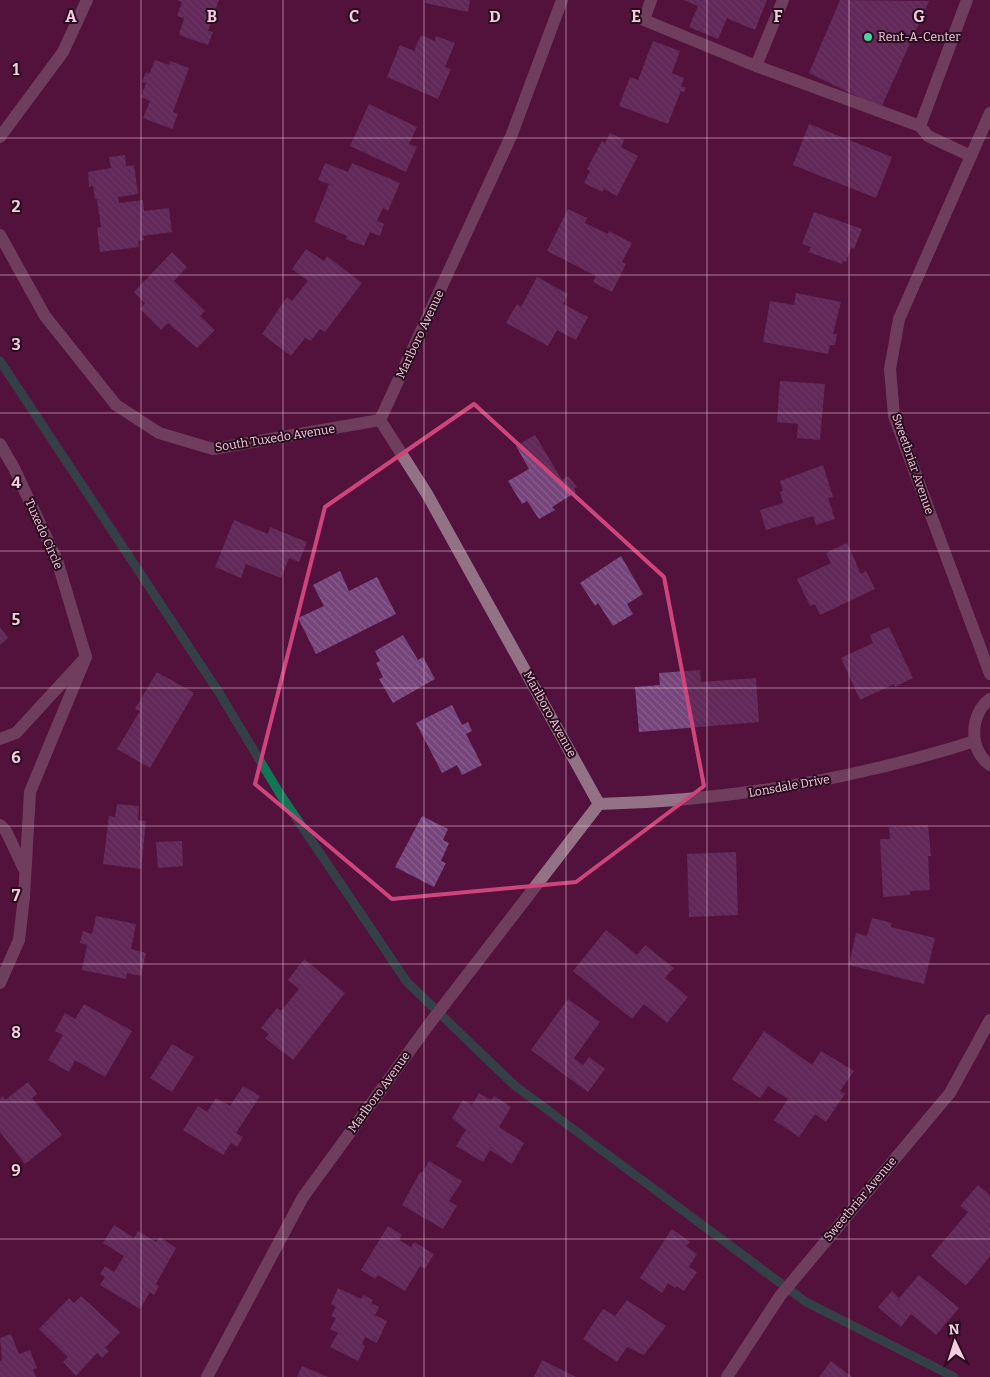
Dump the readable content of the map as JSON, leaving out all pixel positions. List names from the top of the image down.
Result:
{
  "streets": {
    "street": [
      "Marlboro Avenue",
      "South Tuxedo Avenue",
      "Sweetbriar Avenue",
      "Tuxedo Circle",
      "Lonsdale Drive"
    ]
  },
  "crossings": [
    ["Marlboro Avenue", "South Tuxedo Avenue"],
    ["Marlboro Avenue", "Lonsdale Drive"]
  ],
  "places": ["Rent-A-Center"],
  "north": "top",
  "grid": {
    "columns": [
      "A",
      "B",
      "C",
      "D",
      "E",
      "F",
      "G"
    ],
    "rows": [
      "1",
      "2",
      "3",
      "4",
      "5",
      "6",
      "7",
      "8",
      "9"
    ]
  }
}
